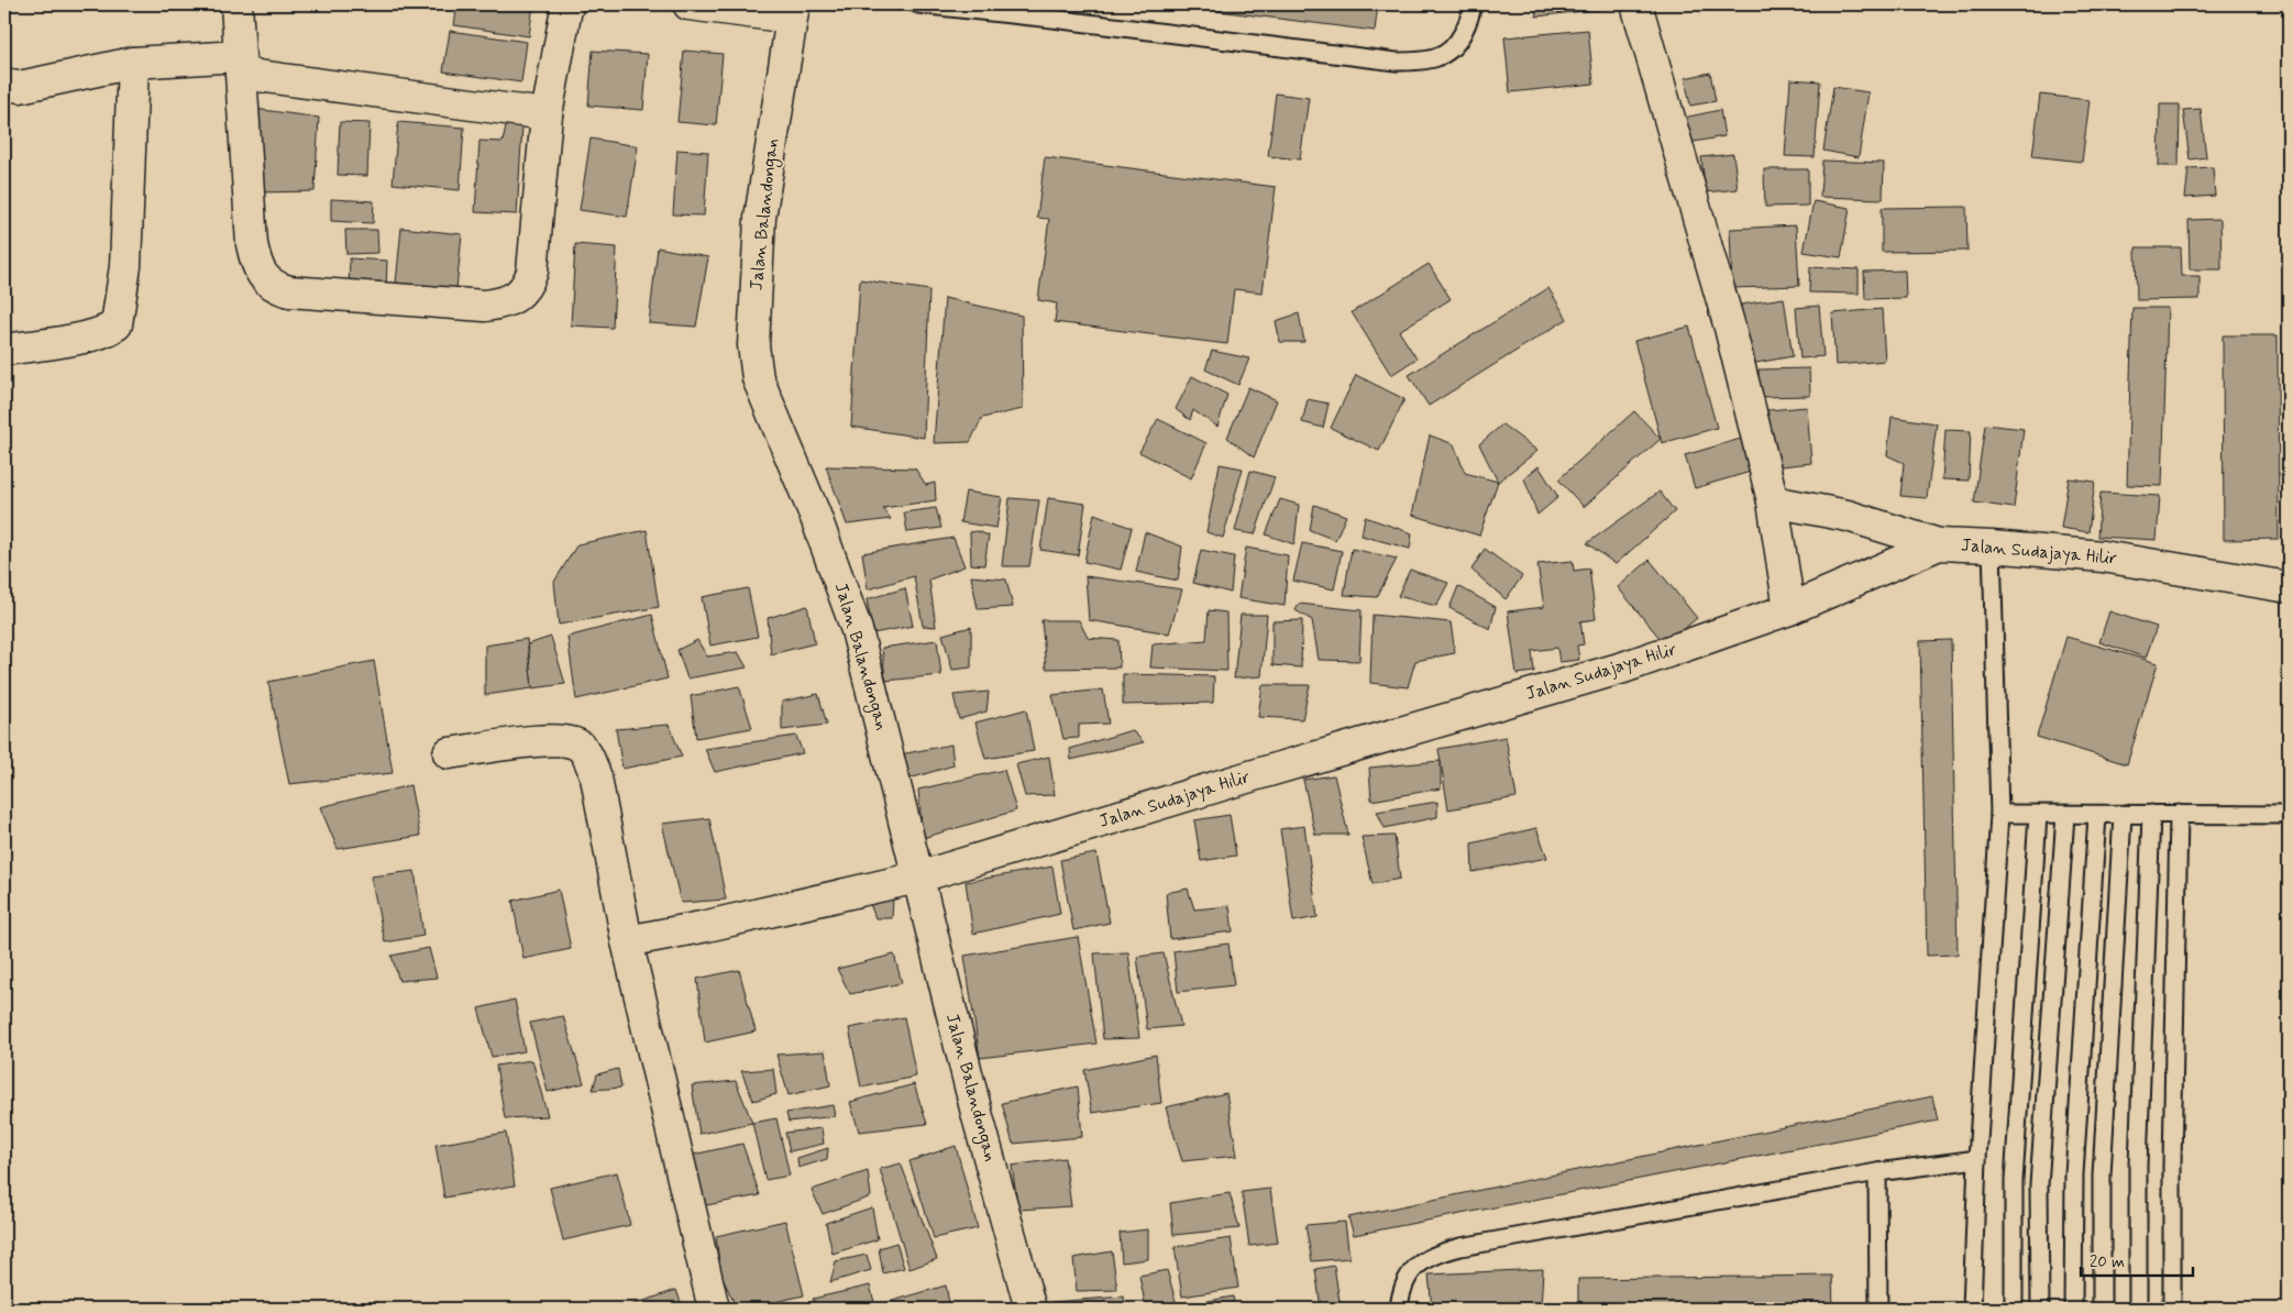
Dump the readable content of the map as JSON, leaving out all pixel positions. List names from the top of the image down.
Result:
{
  "streets": {
    "street": ["Jalan Balandongan", "Jalan Sudajaya Hilir"]
  },
  "crossings": [
    ["Jalan Balandongan", "Jalan Sudajaya Hilir"]
  ],
  "scale_bar": "20 m"
}
